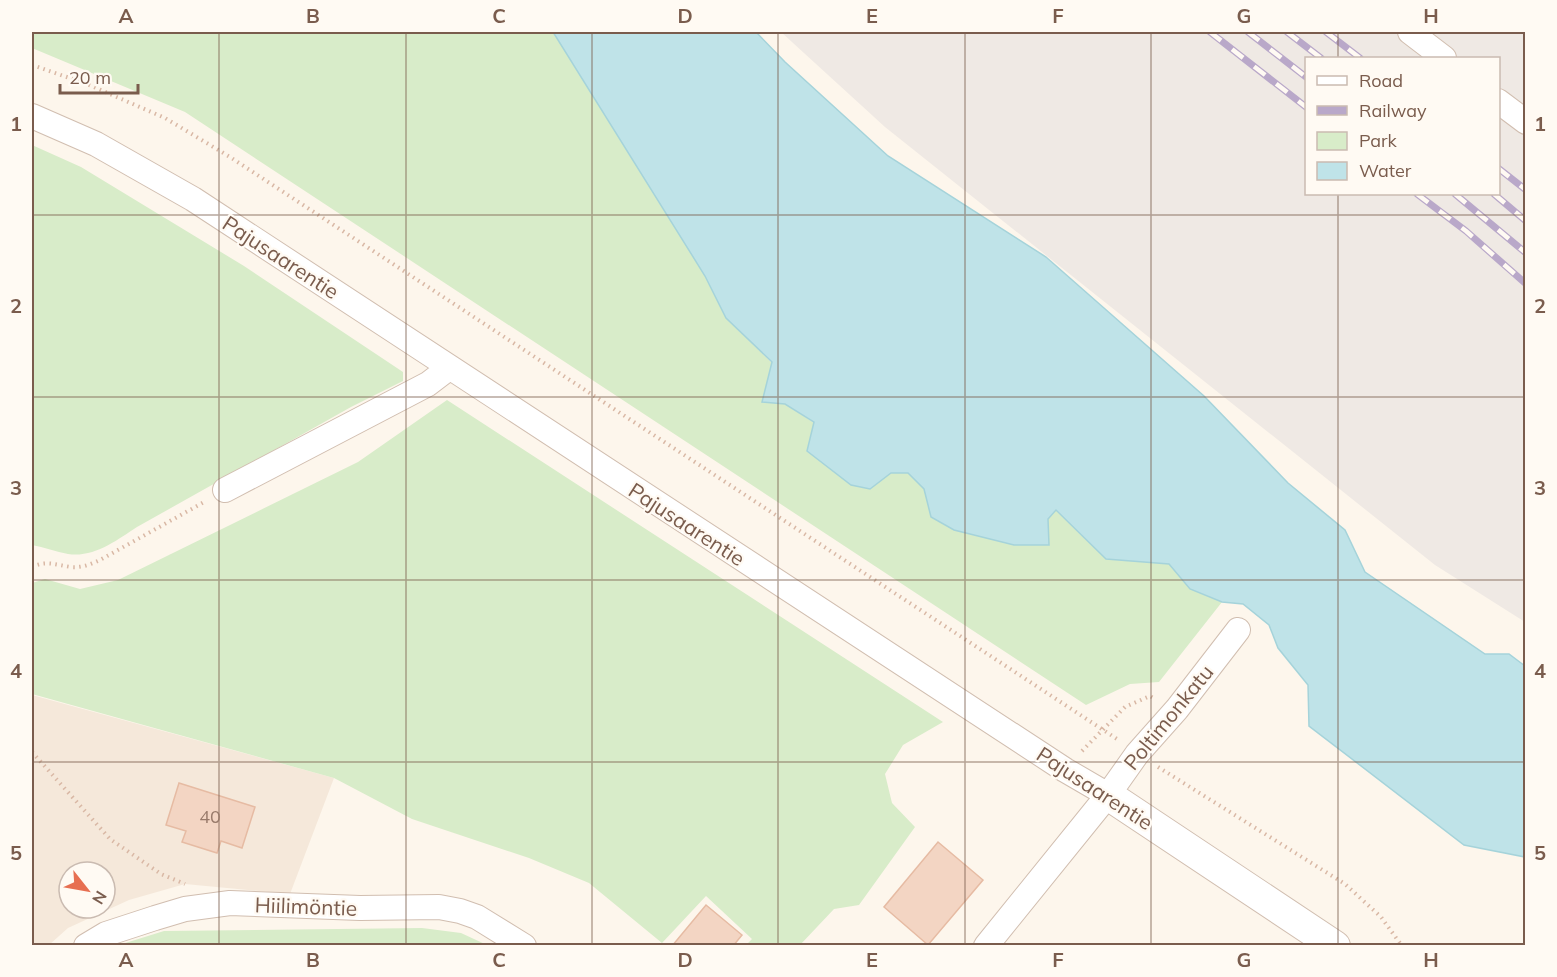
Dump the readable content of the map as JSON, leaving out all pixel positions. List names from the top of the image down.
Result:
{
  "streets": {
    "street": ["Pajusaarentie", "Poltimonkatu", "Hiilimöntie"]
  },
  "crossings": [
    ["Pajusaarentie", "Poltimonkatu"]
  ],
  "house_numbers": ["40"],
  "legend": [
    "Road",
    "Railway",
    "Park",
    "Water"
  ],
  "scale_bar": "20 m",
  "north": "bottom right",
  "grid": {
    "columns": [
      "A",
      "B",
      "C",
      "D",
      "E",
      "F",
      "G",
      "H"
    ],
    "rows": [
      "1",
      "2",
      "3",
      "4",
      "5"
    ]
  }
}
